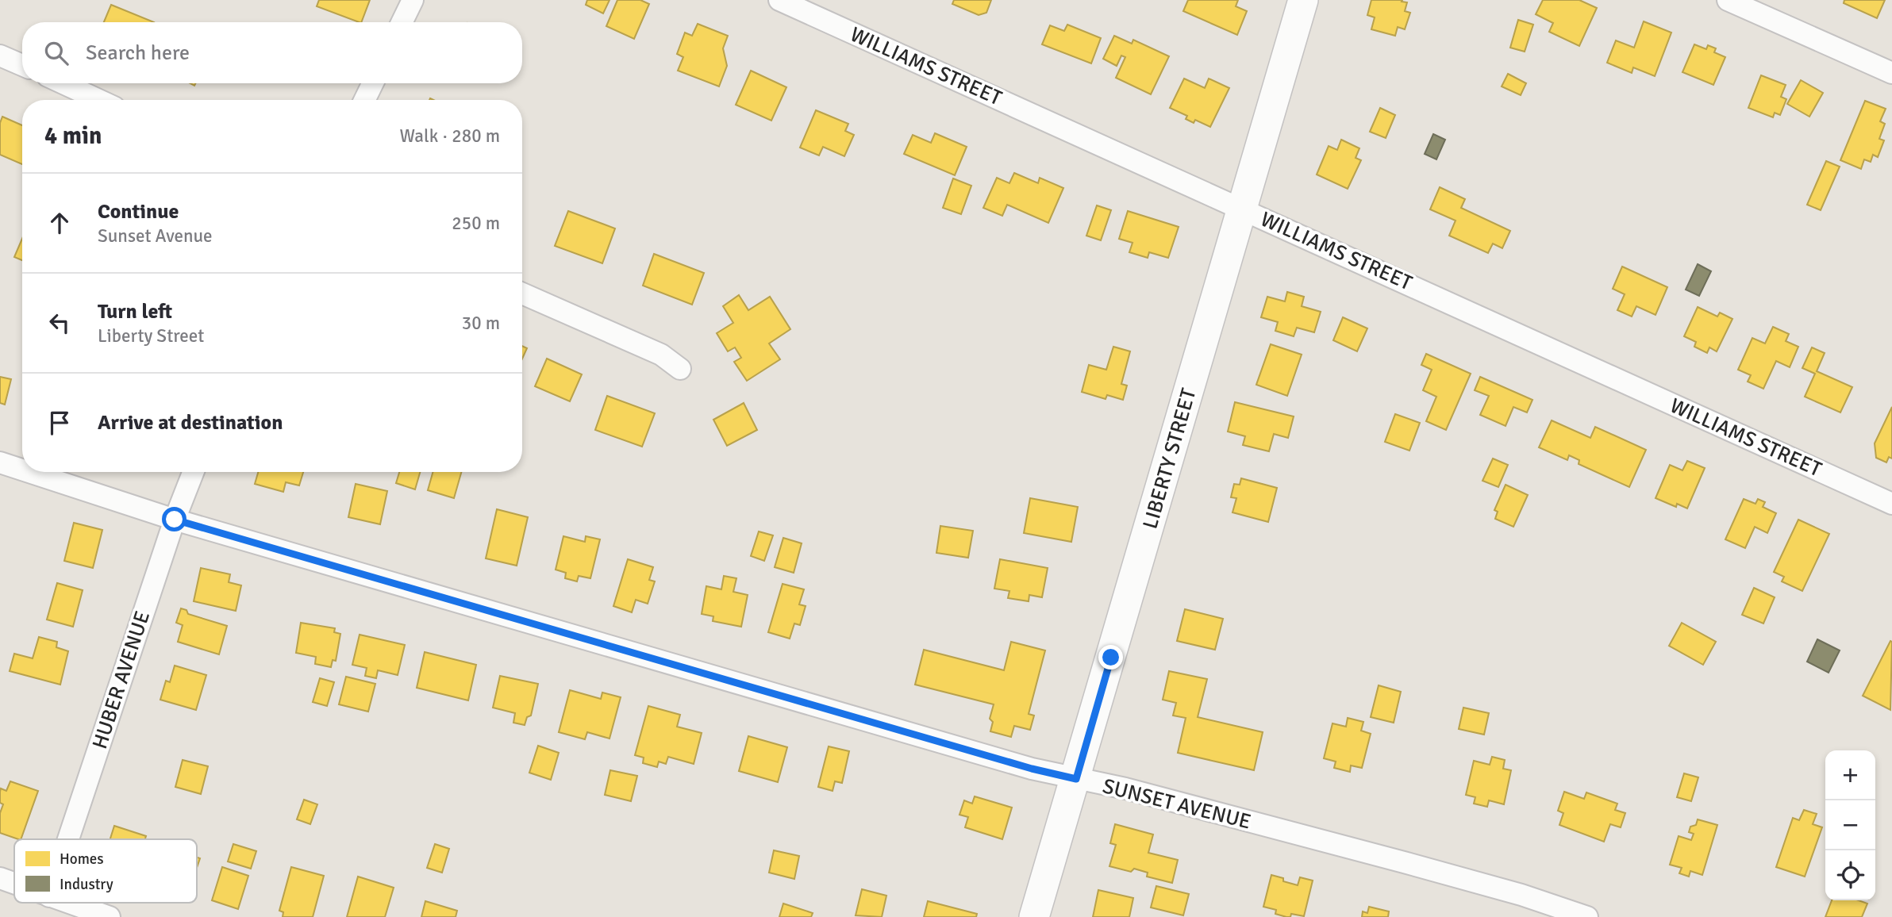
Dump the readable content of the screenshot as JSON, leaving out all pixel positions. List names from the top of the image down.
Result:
{
  "streets": {
    "main road": ["LIBERTY STREET"],
    "street": ["WILLIAMS STREET", "HUBER AVENUE", "SUNSET AVENUE"]
  },
  "crossings": [
    ["WILLIAMS STREET", "LIBERTY STREET"],
    ["LIBERTY STREET", "SUNSET AVENUE"],
    ["HUBER AVENUE", "SUNSET AVENUE"]
  ],
  "legend": ["Homes", "Industry"],
  "page": {
    "search": "Search here",
    "heading": ["4 min", "Walk · 280 m"],
    "list": [
      ["Continue", "Sunset Avenue", "250 m"],
      ["Turn left", "Liberty Street", "30 m"],
      "Arrive at destination"
    ],
    "map_buttons": ["+", "−"]
  }
}
